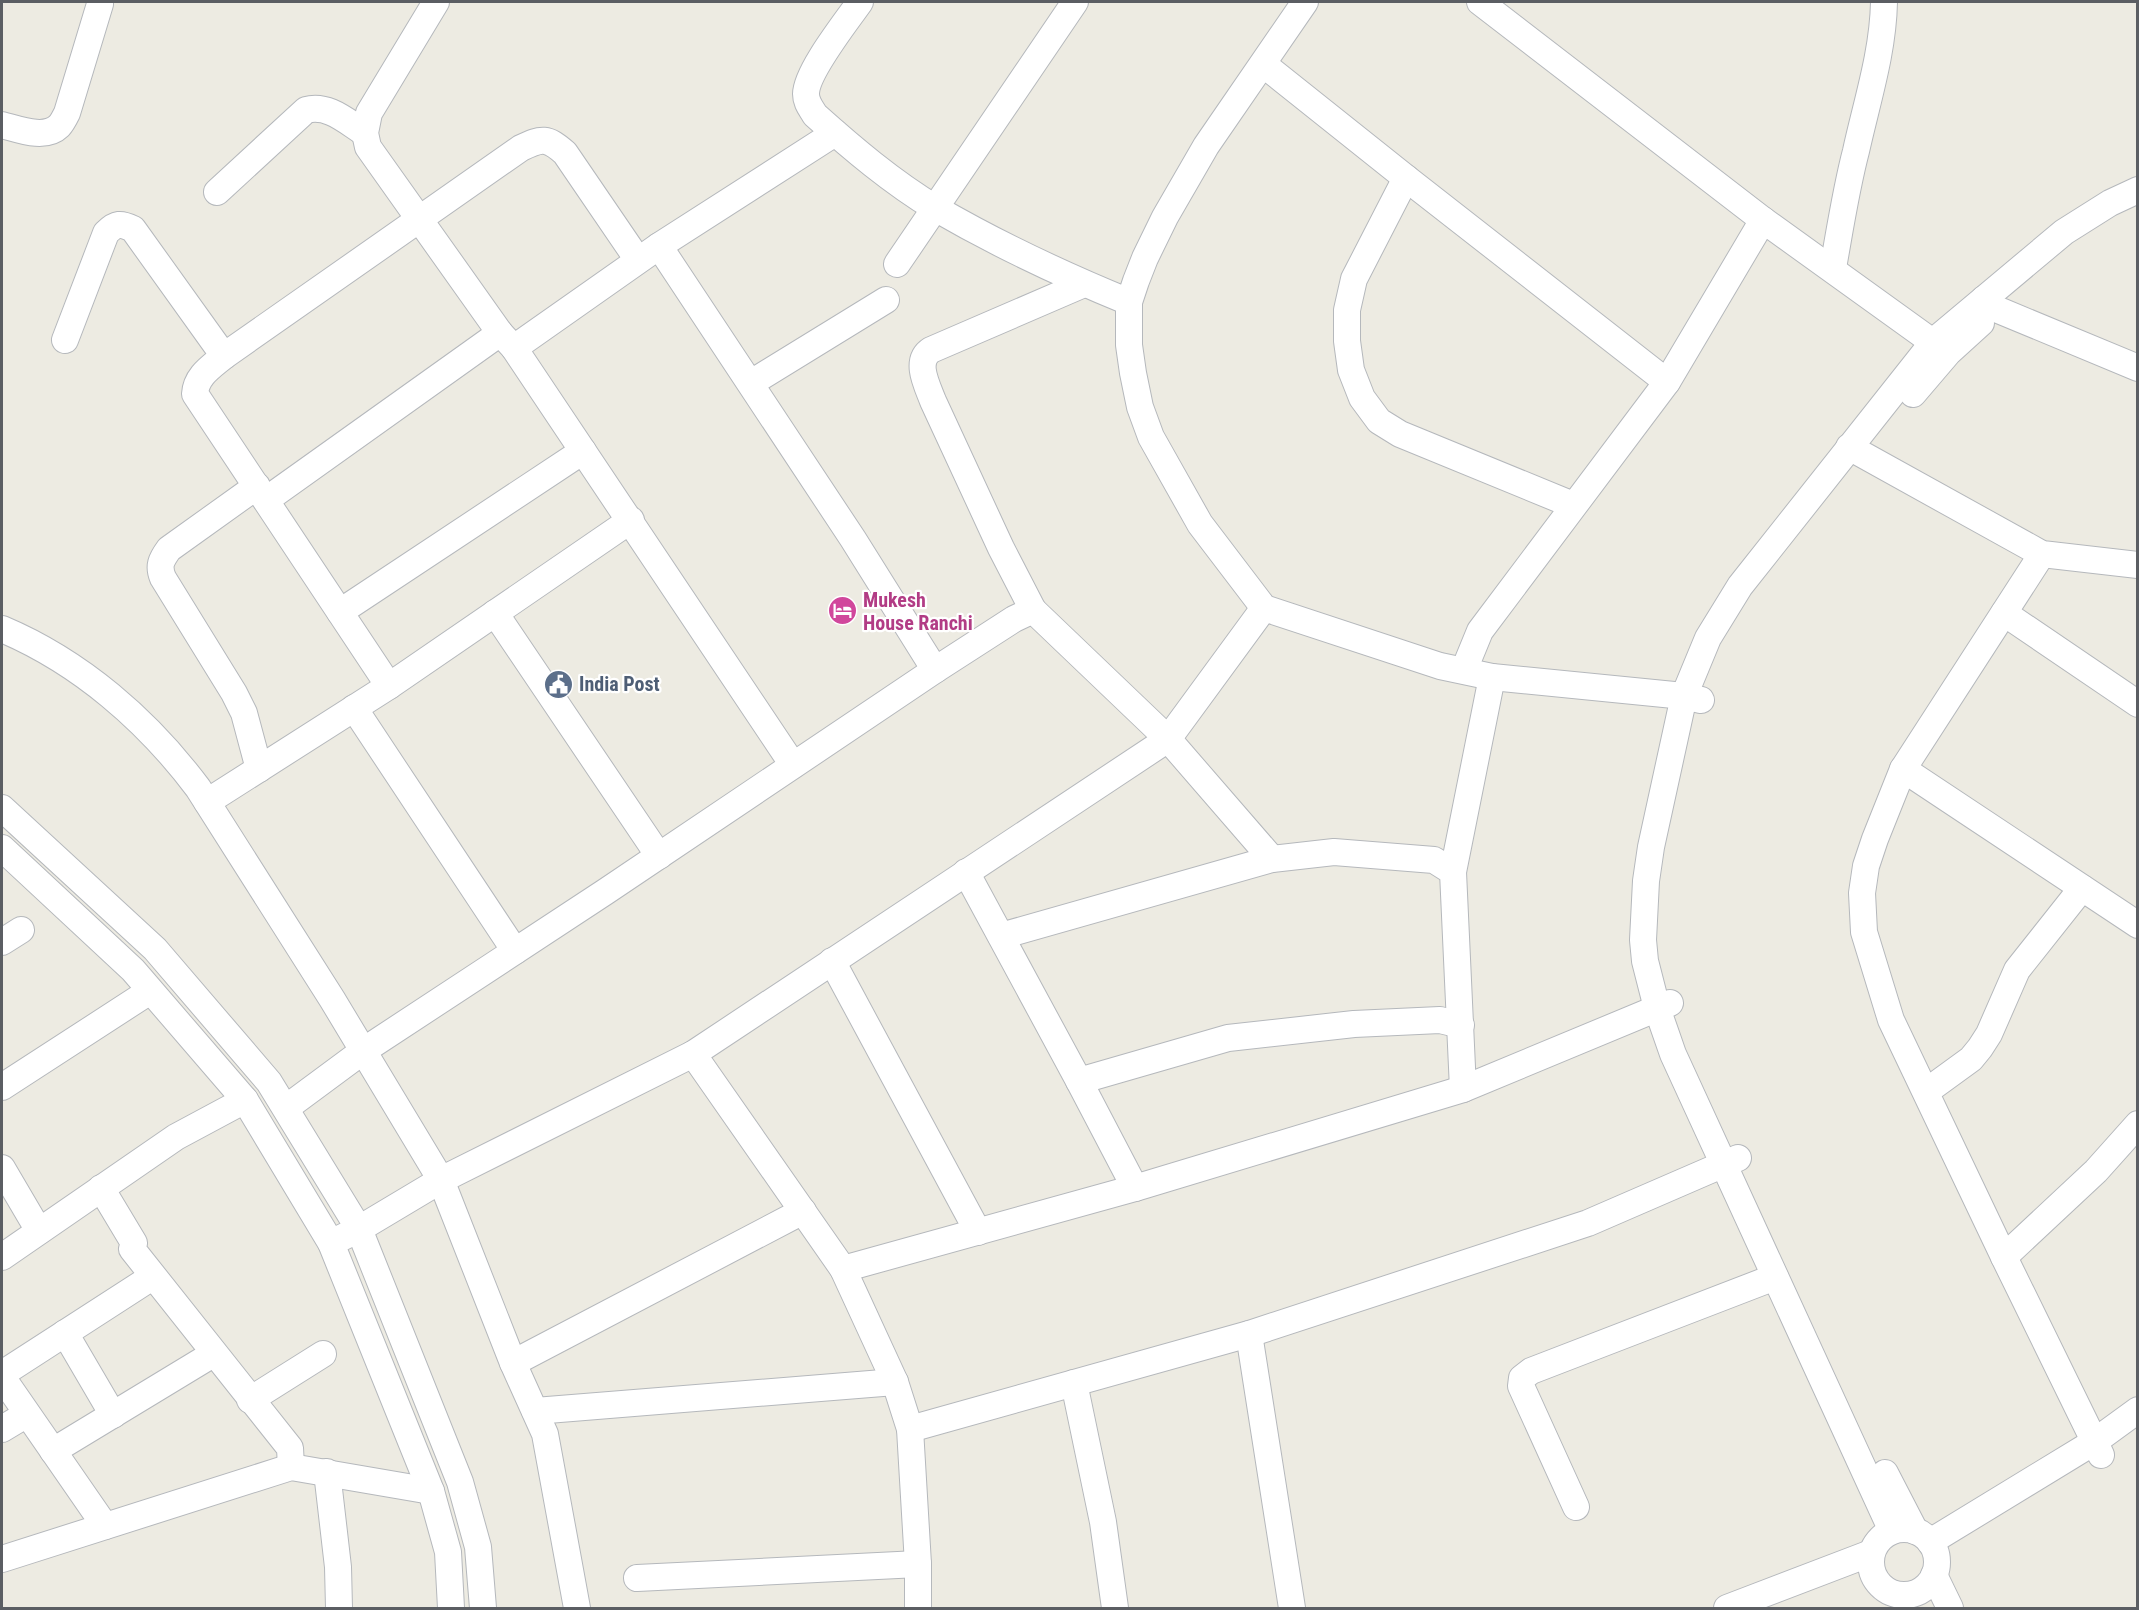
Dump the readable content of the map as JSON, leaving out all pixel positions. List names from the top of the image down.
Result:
{
  "places": {
    "hotel": ["Mukesh House Ranchi"],
    "public building": ["India Post"]
  }
}
